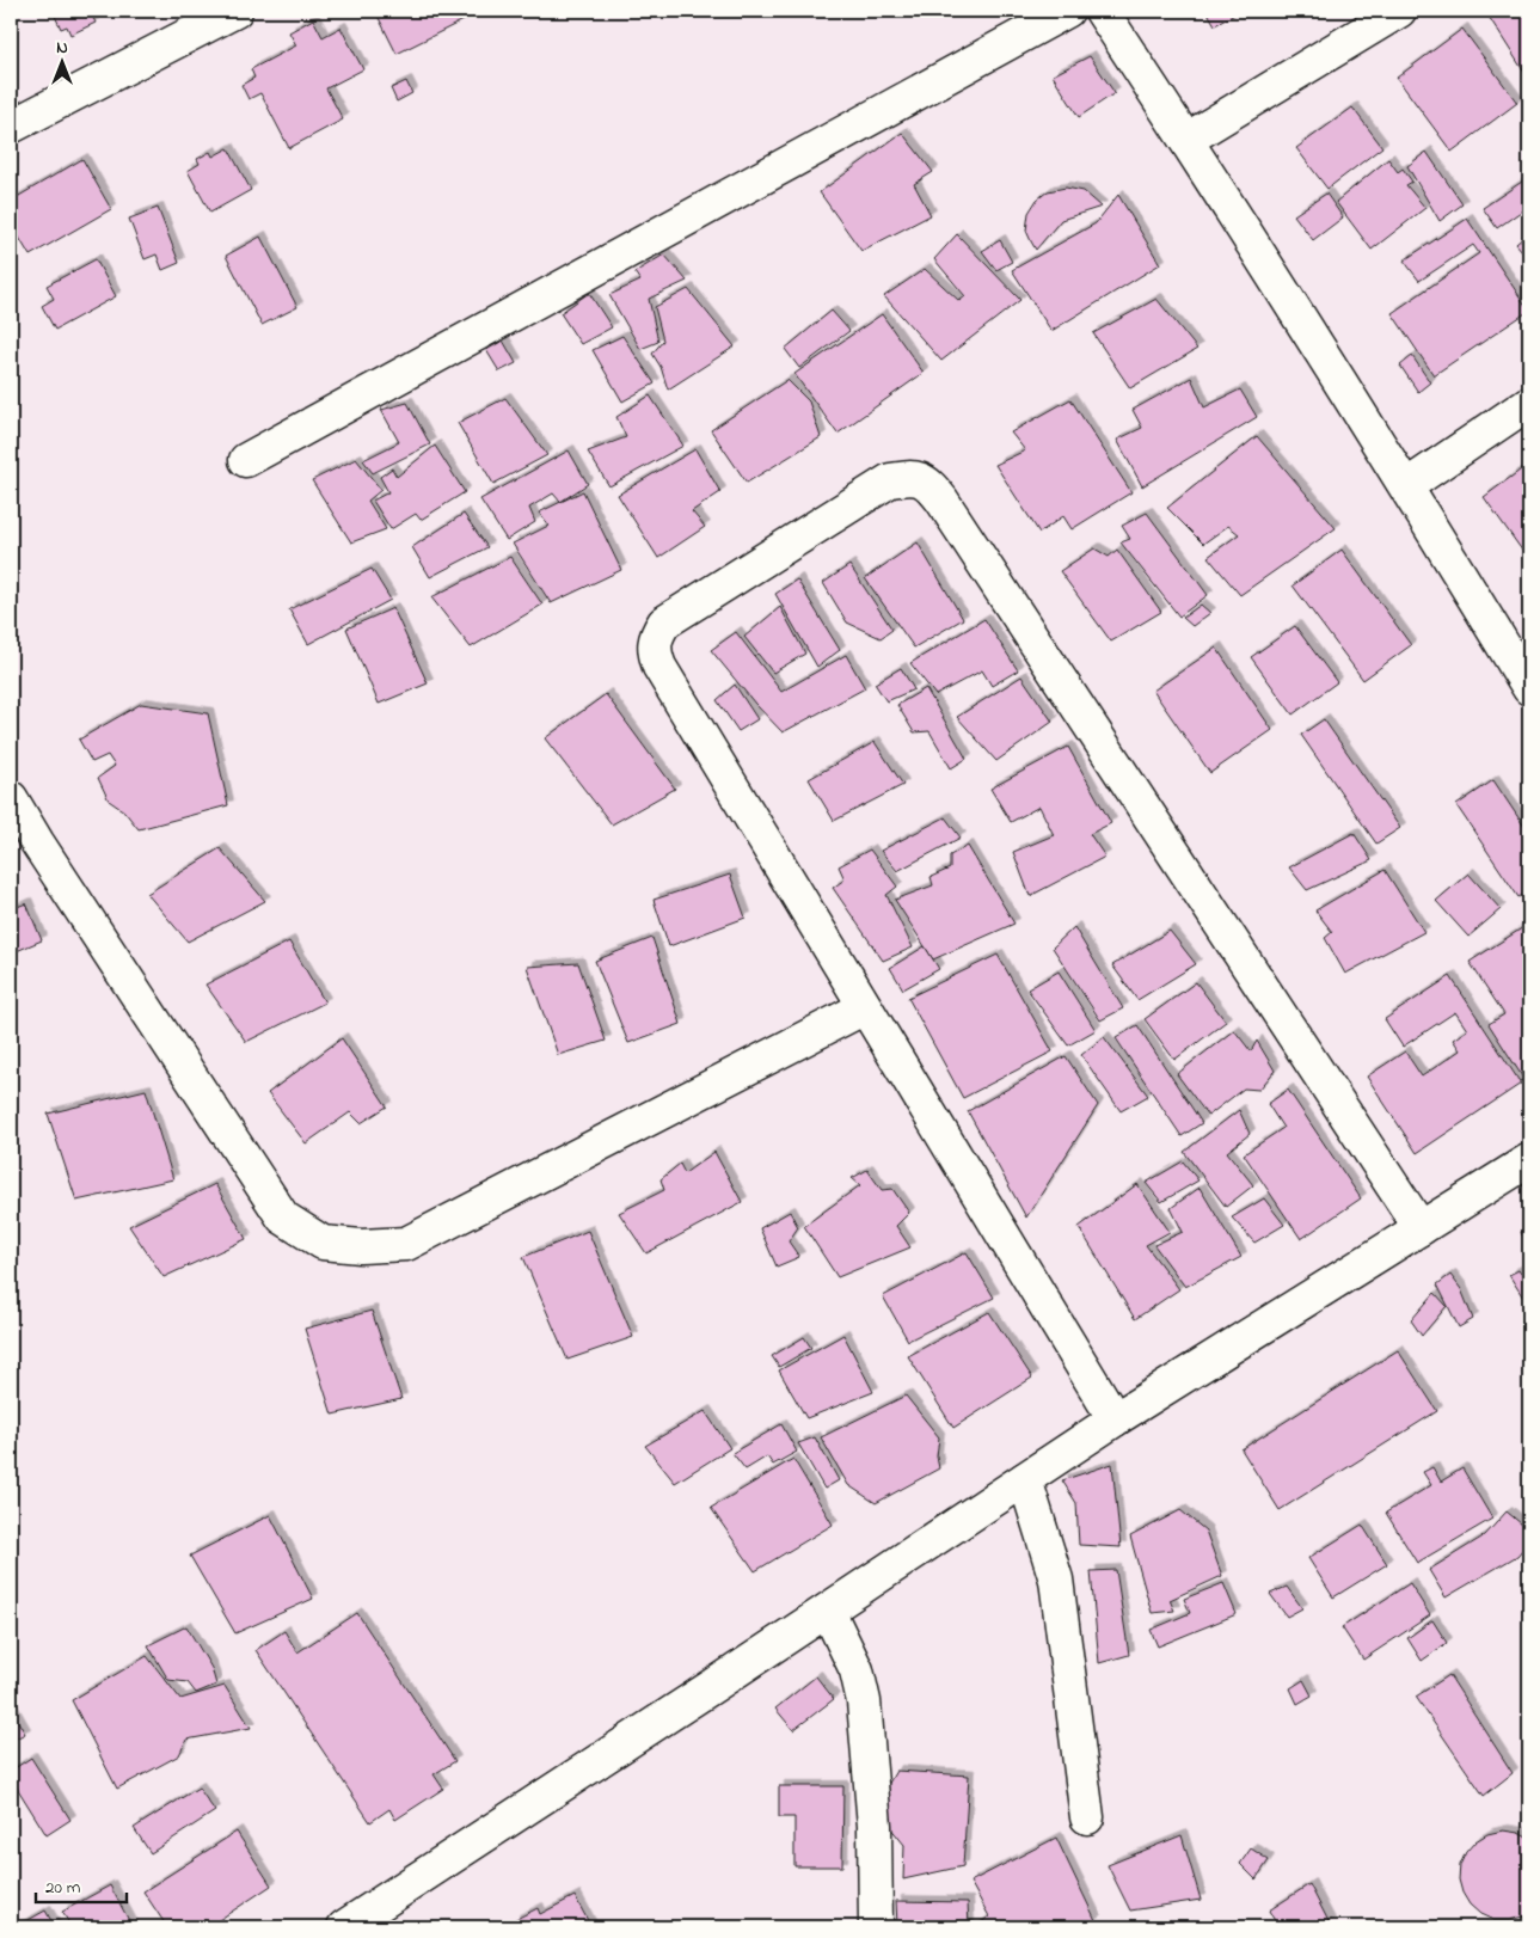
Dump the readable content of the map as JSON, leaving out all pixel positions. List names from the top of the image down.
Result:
{
  "scale_bar": "20 m",
  "north": "top"
}
